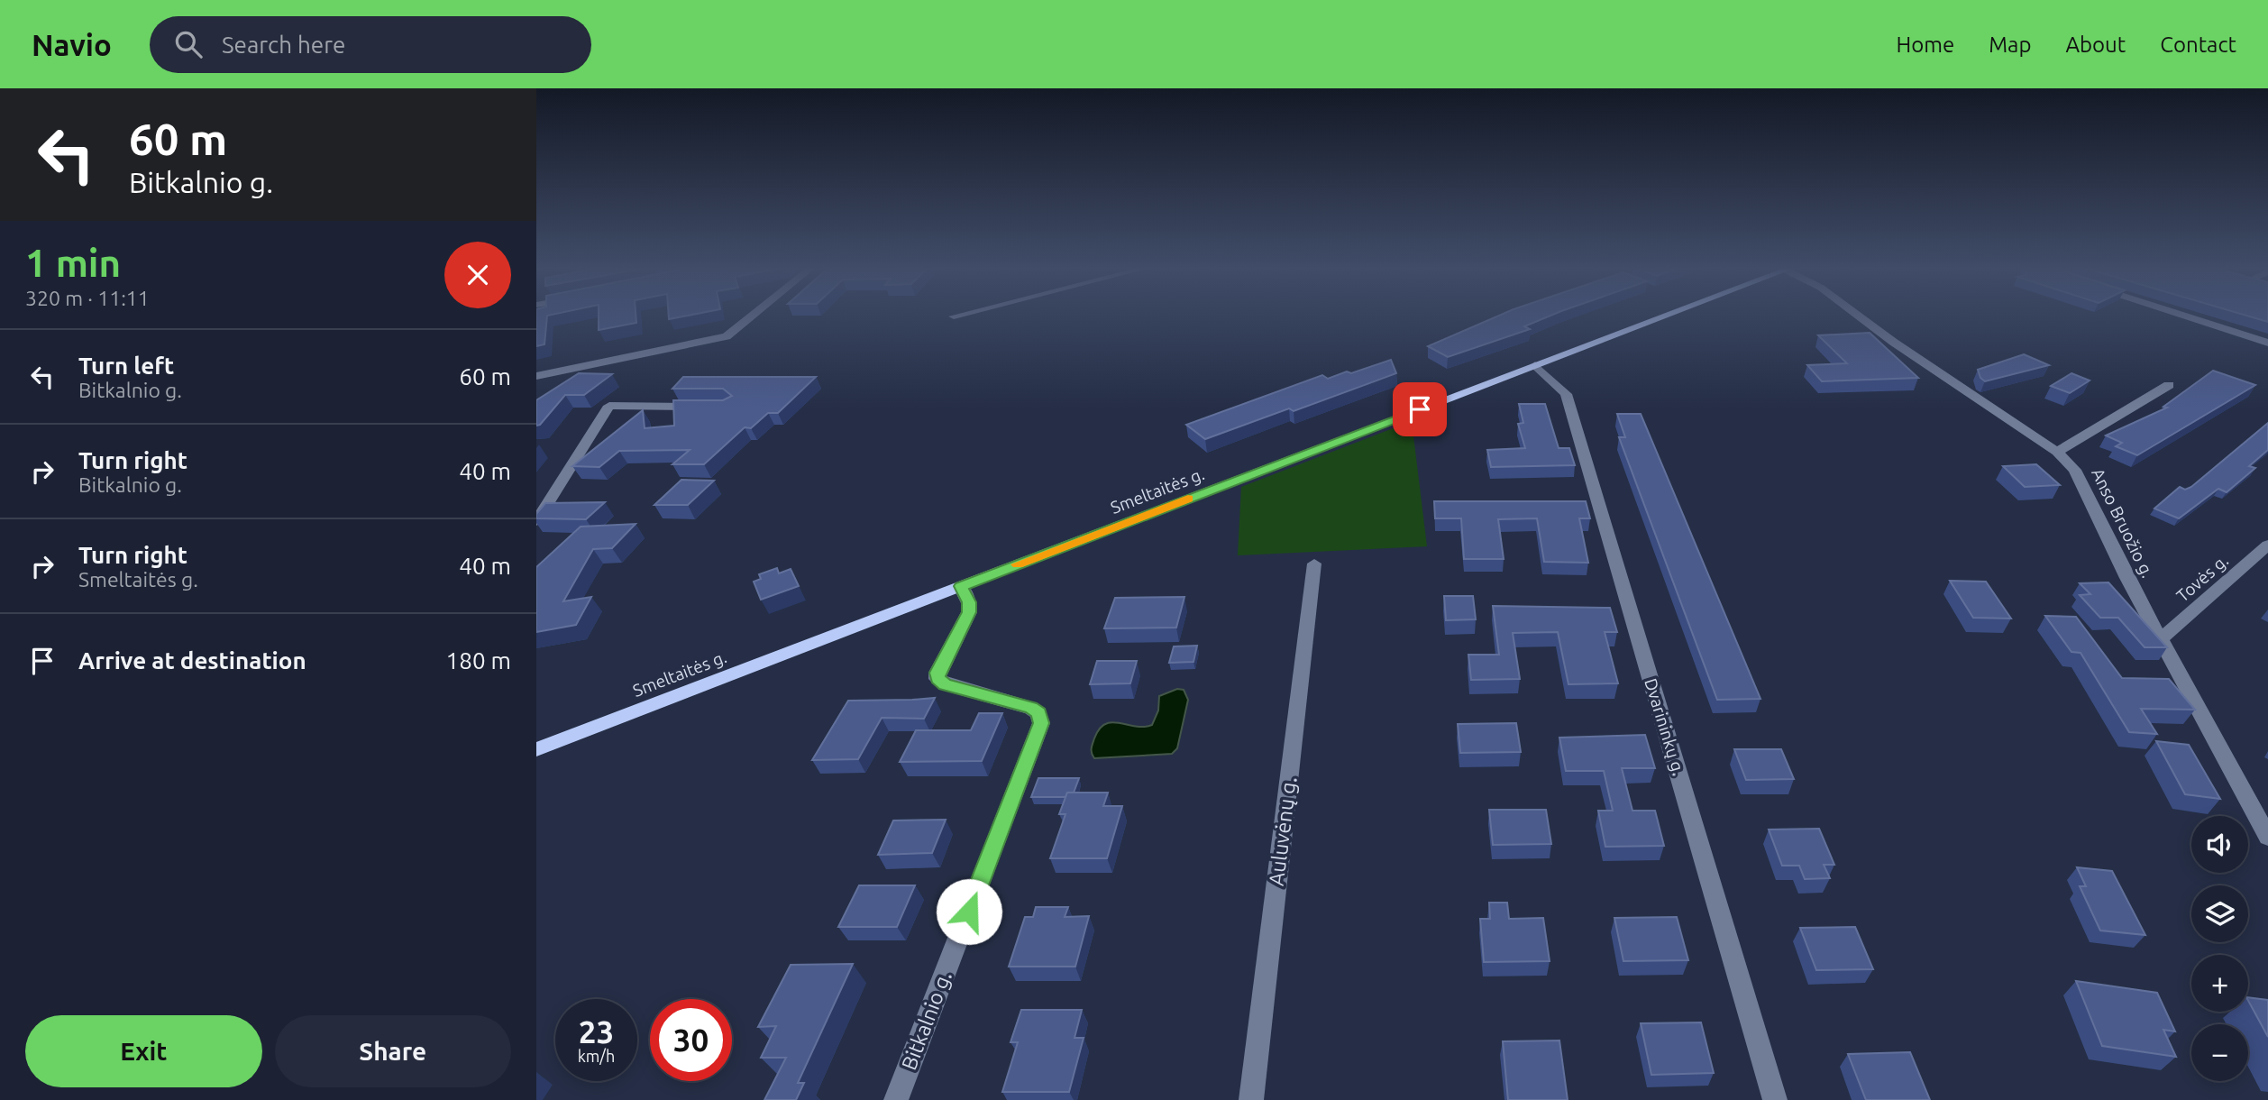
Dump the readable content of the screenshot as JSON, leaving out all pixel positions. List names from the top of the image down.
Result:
{
  "streets": {
    "main road": ["Smeltaitės g."],
    "street": [
      "Anso Bruožio g.",
      "Tovės g.",
      "Dvarininkų g.",
      "Auluvėnų g.",
      "Bitkalnio g."
    ]
  },
  "crossings": [
    ["Smeltaitės g.", "Dvarininkų g."],
    ["Smeltaitės g.", "Bitkalnio g."],
    ["Anso Bruožio g.", "Tovės g."]
  ],
  "page": {
    "header": "Navio",
    "search": "Search here",
    "nav": [
      "Home",
      "Map",
      "About",
      "Contact"
    ],
    "turn": ["60 m", "Bitkalnio g."],
    "heading": ["1 min", "320 m · 11:11"],
    "list": [
      {
        "name": "Turn left",
        "note": "Bitkalnio g.",
        "value": "60 m"
      },
      {
        "name": "Turn right",
        "note": "Bitkalnio g.",
        "value": "40 m"
      },
      {
        "name": "Turn right",
        "note": "Smeltaitės g.",
        "value": "40 m"
      },
      {
        "name": "Arrive at destination",
        "value": "180 m"
      }
    ],
    "map_buttons": ["+", "−"],
    "speed": "23 km/h",
    "limit": "30",
    "buttons": ["Exit", "Share"]
  }
}
